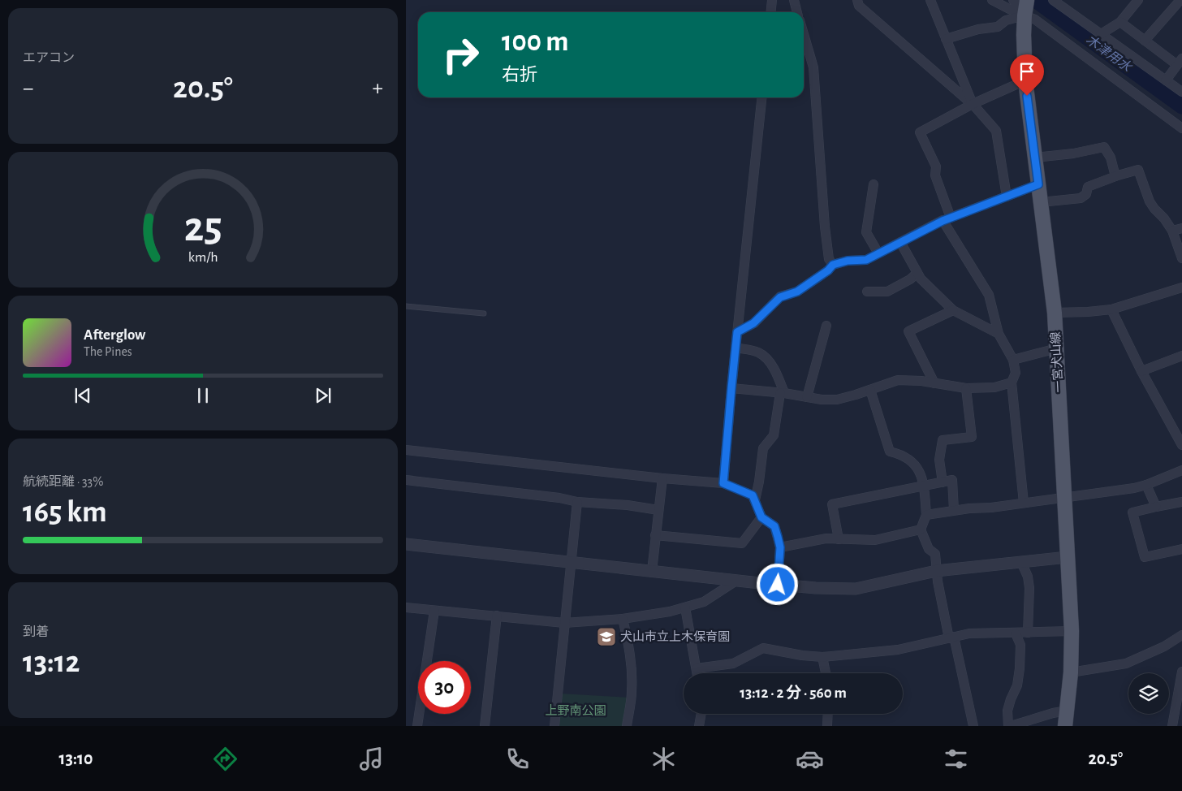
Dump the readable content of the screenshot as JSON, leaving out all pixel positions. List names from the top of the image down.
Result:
{
  "streets": {
    "main road": ["一宮犬山線"]
  },
  "water": ["木津用水"],
  "parks": ["上野南公園"],
  "places": {
    "school or university": ["犬山市立上木保育園"]
  },
  "page": {
    "tile": [
      "エアコン",
      ["航続距離 · 33%", "165 km"],
      ["到着", "13:12"]
    ],
    "turn": ["100 m", "右折"],
    "heat": ["−", "20.5°", "+"],
    "song": ["Afterglow", "The Pines"],
    "limit": "30",
    "trip": "13:12 · 2 分 · 560 m",
    "tabs": ["13:10", "20.5°"],
    "gauge": ["25", "km/h"]
  }
}
